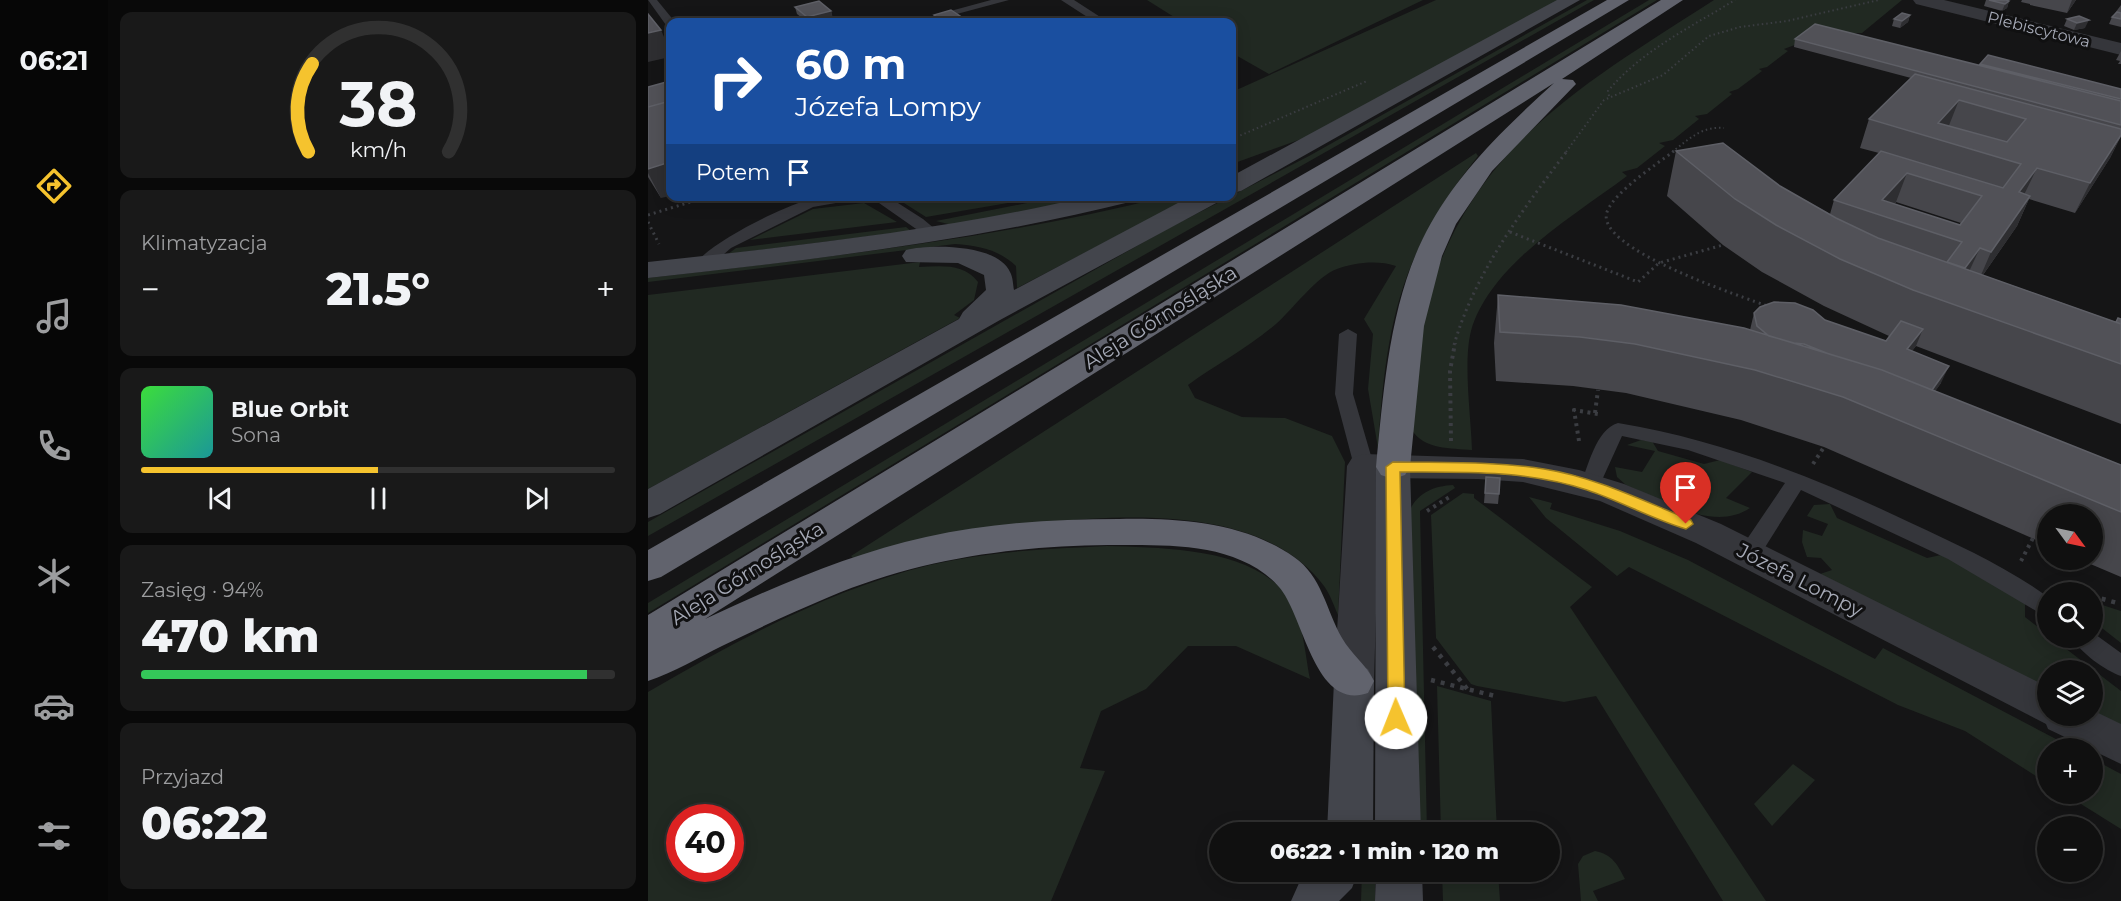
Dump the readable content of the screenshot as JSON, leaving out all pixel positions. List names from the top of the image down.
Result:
{
  "streets": {
    "highway": ["Aleja Górnośląska"],
    "street": ["Plebiscytowa", "Józefa Lompy"]
  },
  "north": "bottom right",
  "page": {
    "tabs": "06:21",
    "turn": ["60 m", "Józefa Lompy"],
    "then": "Potem",
    "tile": [
      "Klimatyzacja",
      ["Zasięg · 94%", "470 km"],
      ["Przyjazd", "06:22"]
    ],
    "heat": ["−", "21.5°", "+"],
    "song": ["Blue Orbit", "Sona"],
    "map_buttons": ["+", "−"],
    "limit": "40",
    "trip": "06:22 · 1 min · 120 m",
    "gauge": ["38", "km/h"]
  }
}
